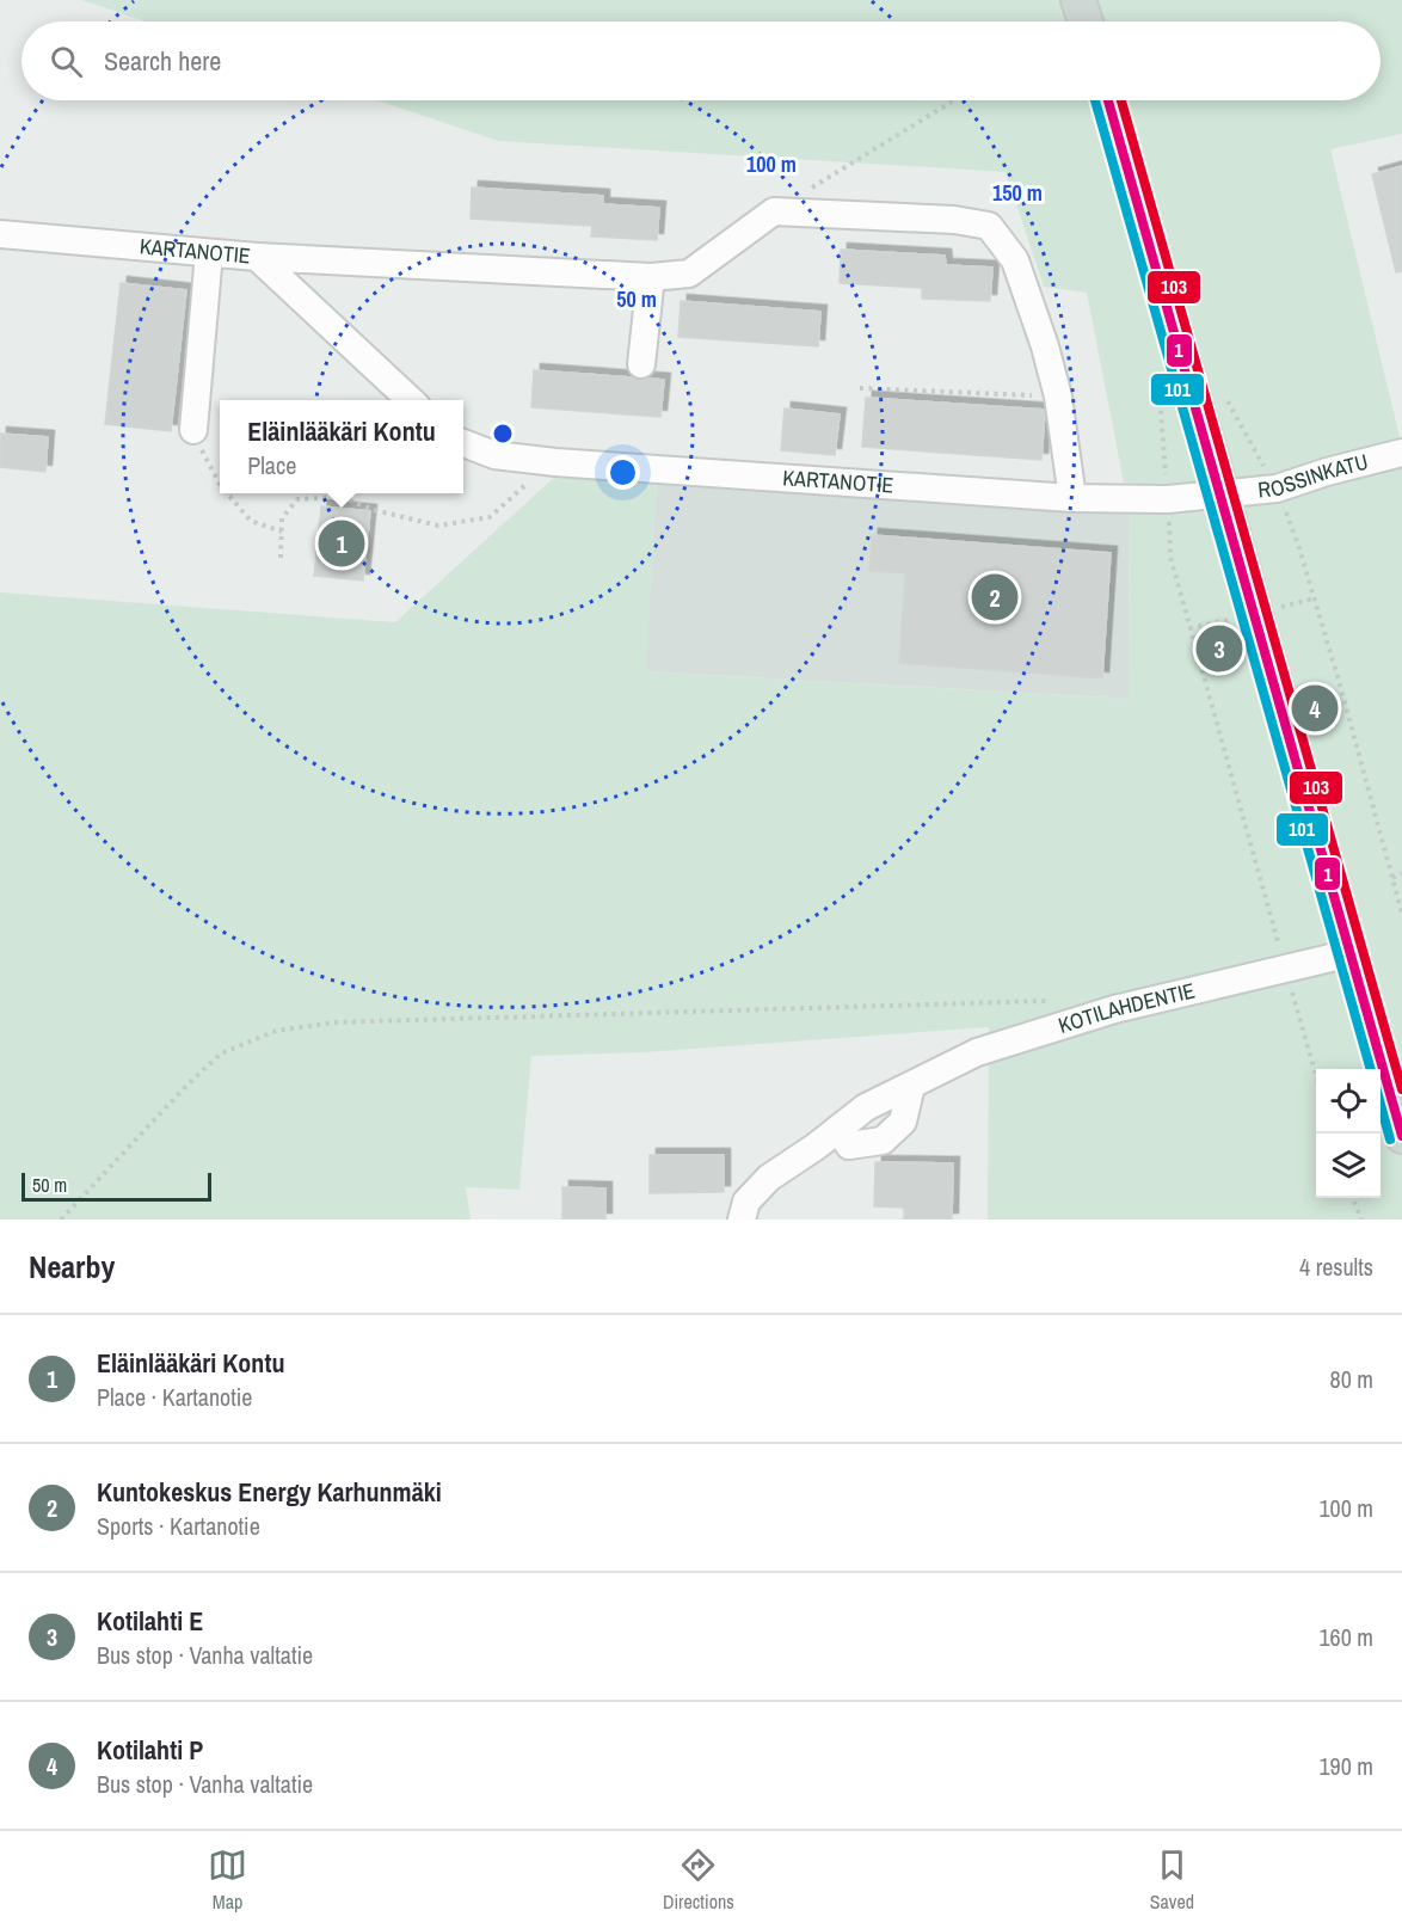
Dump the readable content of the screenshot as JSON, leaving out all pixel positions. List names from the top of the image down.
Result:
{
  "streets": {
    "street": ["KARTANOTIE", "ROSSINKATU", "KOTILAHDENTIE"]
  },
  "crossings": [
    ["KARTANOTIE", "ROSSINKATU"]
  ],
  "lines": ["transit line 1", "transit line 101", "transit line 103"],
  "scale_bar": "50 m",
  "page": {
    "search": "Search here",
    "popup": ["Eläinlääkäri Kontu", "Place"],
    "pins": [
      "1",
      "2",
      "3",
      "4"
    ],
    "scale": "50 m",
    "heading": ["Nearby", "4 results"],
    "list": [
      {
        "mark": "1",
        "name": "Eläinlääkäri Kontu",
        "note": "Place · Kartanotie",
        "value": "80 m"
      },
      {
        "mark": "2",
        "name": "Kuntokeskus Energy Karhunmäki",
        "note": "Sports · Kartanotie",
        "value": "100 m"
      },
      {
        "mark": "3",
        "name": "Kotilahti E",
        "note": "Bus stop · Vanha valtatie",
        "value": "160 m"
      },
      {
        "mark": "4",
        "name": "Kotilahti P",
        "note": "Bus stop · Vanha valtatie",
        "value": "190 m"
      }
    ],
    "nav": ["Map", "Directions", "Saved"]
  },
  "rings": ["100 m", "150 m", "50 m"]
}
